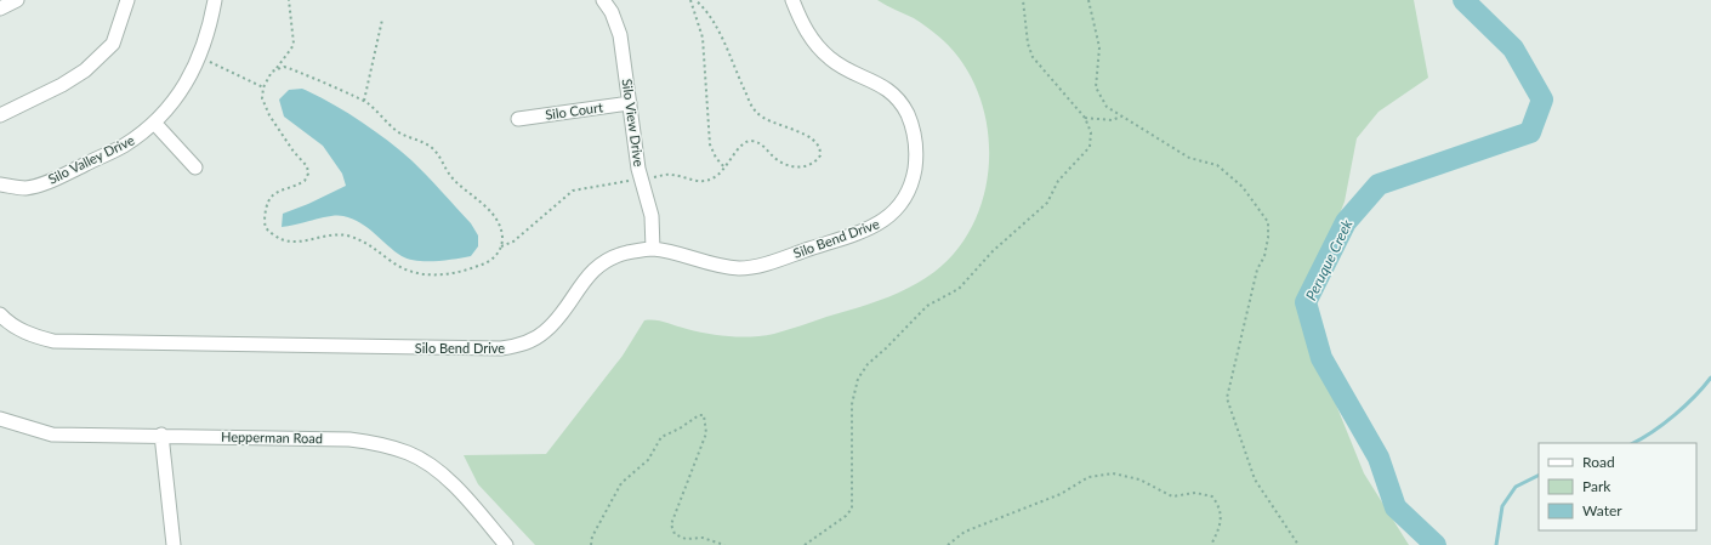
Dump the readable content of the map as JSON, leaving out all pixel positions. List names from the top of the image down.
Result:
{
  "streets": {
    "street": [
      "Silo Court",
      "Silo View Drive",
      "Silo Valley Drive",
      "Silo Bend Drive",
      "Hepperman Road"
    ]
  },
  "crossings": [
    ["Silo Court", "Silo View Drive"],
    ["Silo View Drive", "Silo Bend Drive"]
  ],
  "water": ["Peruque Creek"],
  "legend": ["Road", "Park", "Water"]
}
